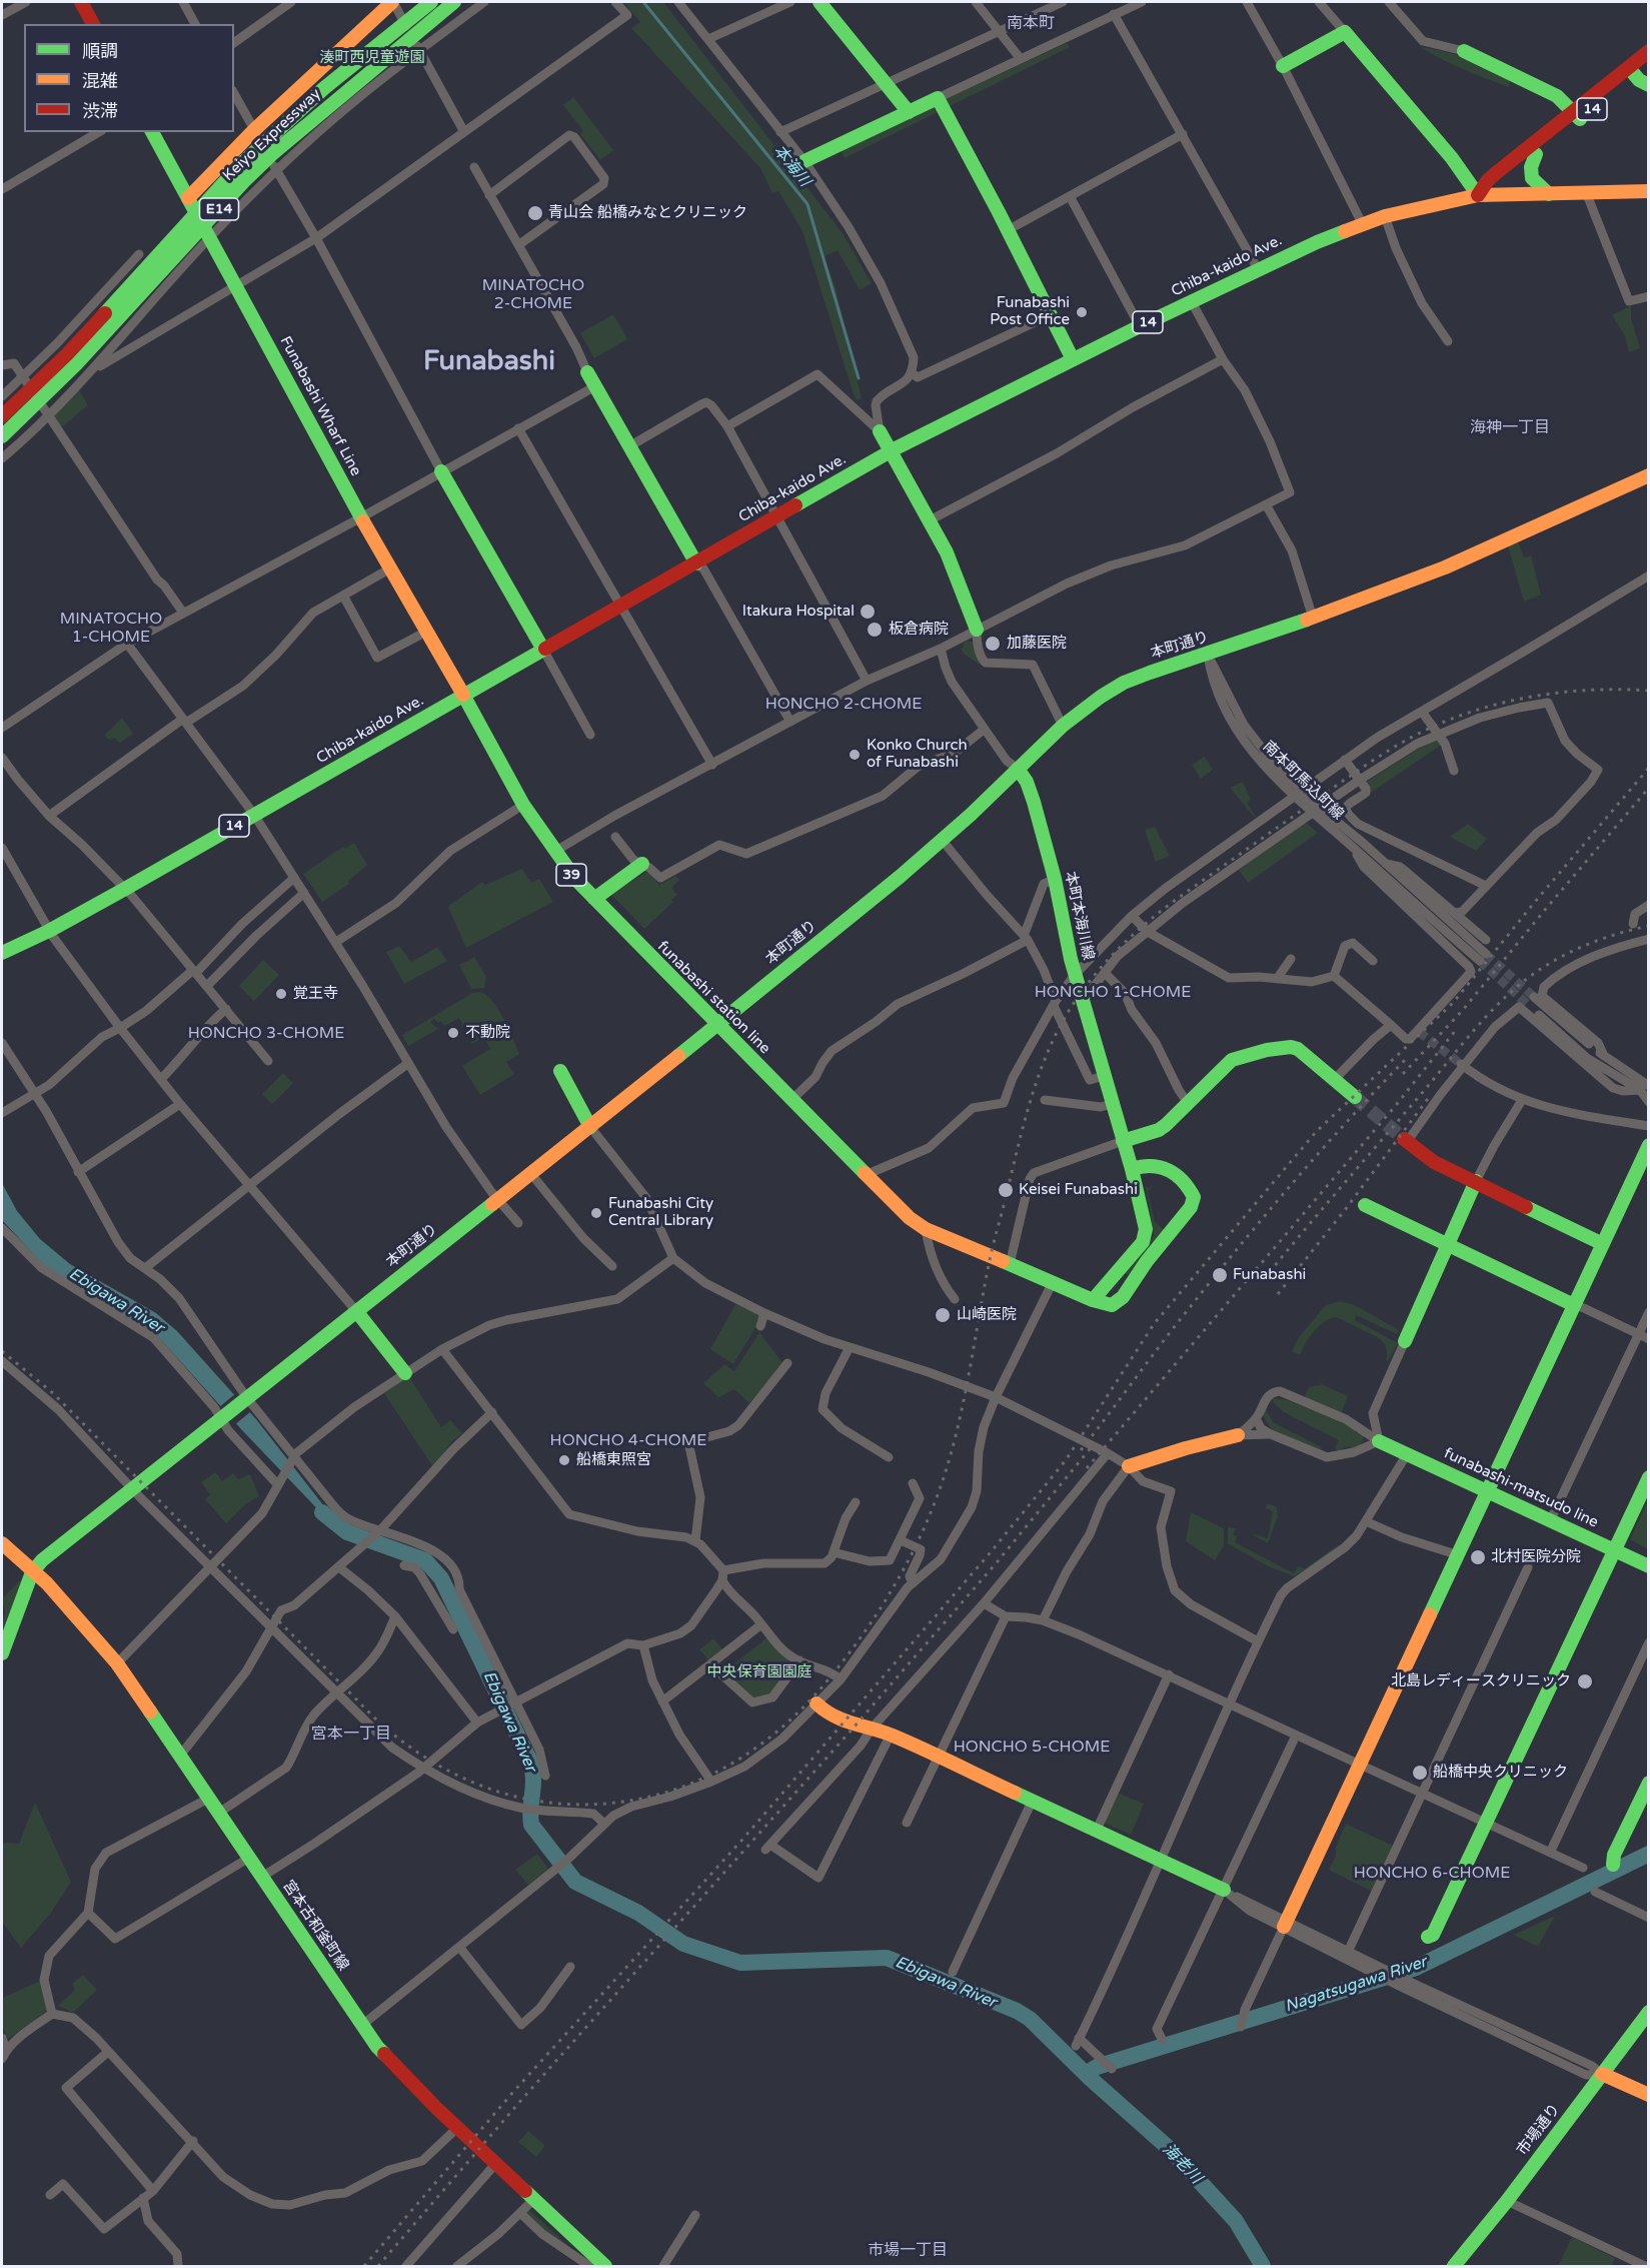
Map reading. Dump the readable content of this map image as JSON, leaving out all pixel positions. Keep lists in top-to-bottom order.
{
  "streets": {
    "main road": [
      "14",
      "Keiyo Expressway",
      "E14",
      "Chiba-kaido Ave.",
      "Funabashi Wharf Line",
      "本町通り",
      "39",
      "本町本海川線",
      "funabashi station line",
      "funabashi-matsudo line",
      "宮本古和釜町線",
      "市場通り"
    ],
    "street": ["南本町馬込町線"]
  },
  "crossings": [
    ["14", "Chiba-kaido Ave."],
    ["Chiba-kaido Ave.", "Funabashi Wharf Line"],
    ["Chiba-kaido Ave.", "funabashi station line"],
    ["Funabashi Wharf Line", "funabashi station line"],
    ["本町通り", "南本町馬込町線"],
    ["本町通り", "本町本海川線"],
    ["本町通り", "funabashi station line"],
    ["本町通り", "宮本古和釜町線"],
    ["本町本海川線", "funabashi station line"]
  ],
  "districts": [
    "南本町",
    "MINATOCHO 2-CHOME",
    "Funabashi",
    "海神一丁目",
    "MINATOCHO 1-CHOME",
    "HONCHO 2-CHOME",
    "HONCHO 1-CHOME",
    "HONCHO 3-CHOME",
    "HONCHO 4-CHOME",
    "宮本一丁目",
    "HONCHO 5-CHOME",
    "HONCHO 6-CHOME",
    "市場一丁目"
  ],
  "water": [
    "本海川",
    "Ebigawa River",
    "Nagatsugawa River",
    "海老川"
  ],
  "parks": ["湊町西児童遊園", "中央保育園園庭"],
  "places": [
    "青山会 船橋みなとクリニック",
    "Funabashi Post Office",
    "Itakura Hospital",
    "板倉病院",
    "加藤医院",
    "Konko Church of Funabashi",
    "覚王寺",
    "不動院",
    "Keisei Funabashi",
    "Funabashi City Central Library",
    "Funabashi",
    "山崎医院",
    "船橋東照宮",
    "北村医院分院",
    "北島レディースクリニック",
    "船橋中央クリニック"
  ],
  "legend": ["順調", "混雑", "渋滞"]
}
